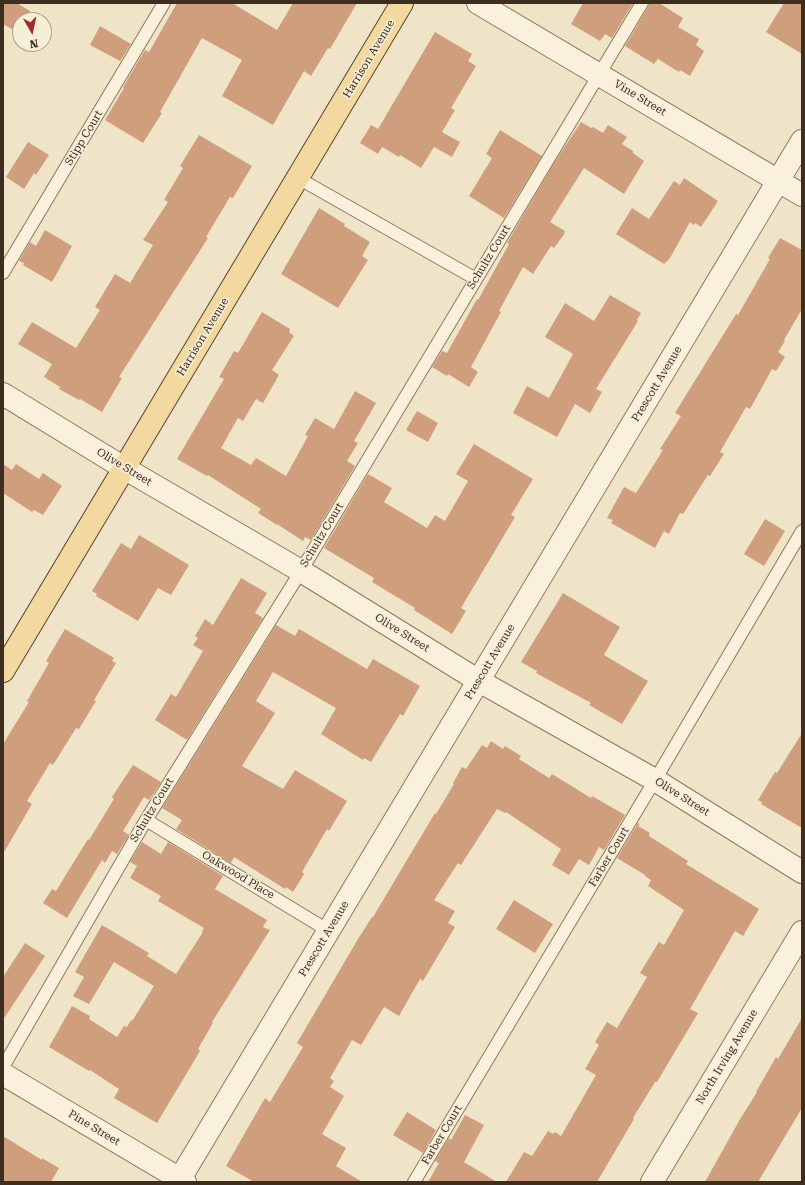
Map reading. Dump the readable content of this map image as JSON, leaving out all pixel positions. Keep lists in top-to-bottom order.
{
  "streets": {
    "main road": ["Harrison Avenue"],
    "street": [
      "Vine Street",
      "Prescott Avenue",
      "Olive Street",
      "North Irving Avenue",
      "Pine Street"
    ],
    "lane": [
      "Stipp Court",
      "Schultz Court",
      "Farber Court",
      "Oakwood Place"
    ]
  },
  "crossings": [
    ["Harrison Avenue", "Olive Street"],
    ["Vine Street", "Schultz Court"],
    ["Vine Street", "Prescott Avenue"],
    ["Schultz Court", "Olive Street"],
    ["Schultz Court", "Oakwood Place"],
    ["Prescott Avenue", "Olive Street"],
    ["Prescott Avenue", "Oakwood Place"],
    ["Prescott Avenue", "Pine Street"],
    ["Olive Street", "Farber Court"]
  ],
  "north": "bottom"
}
